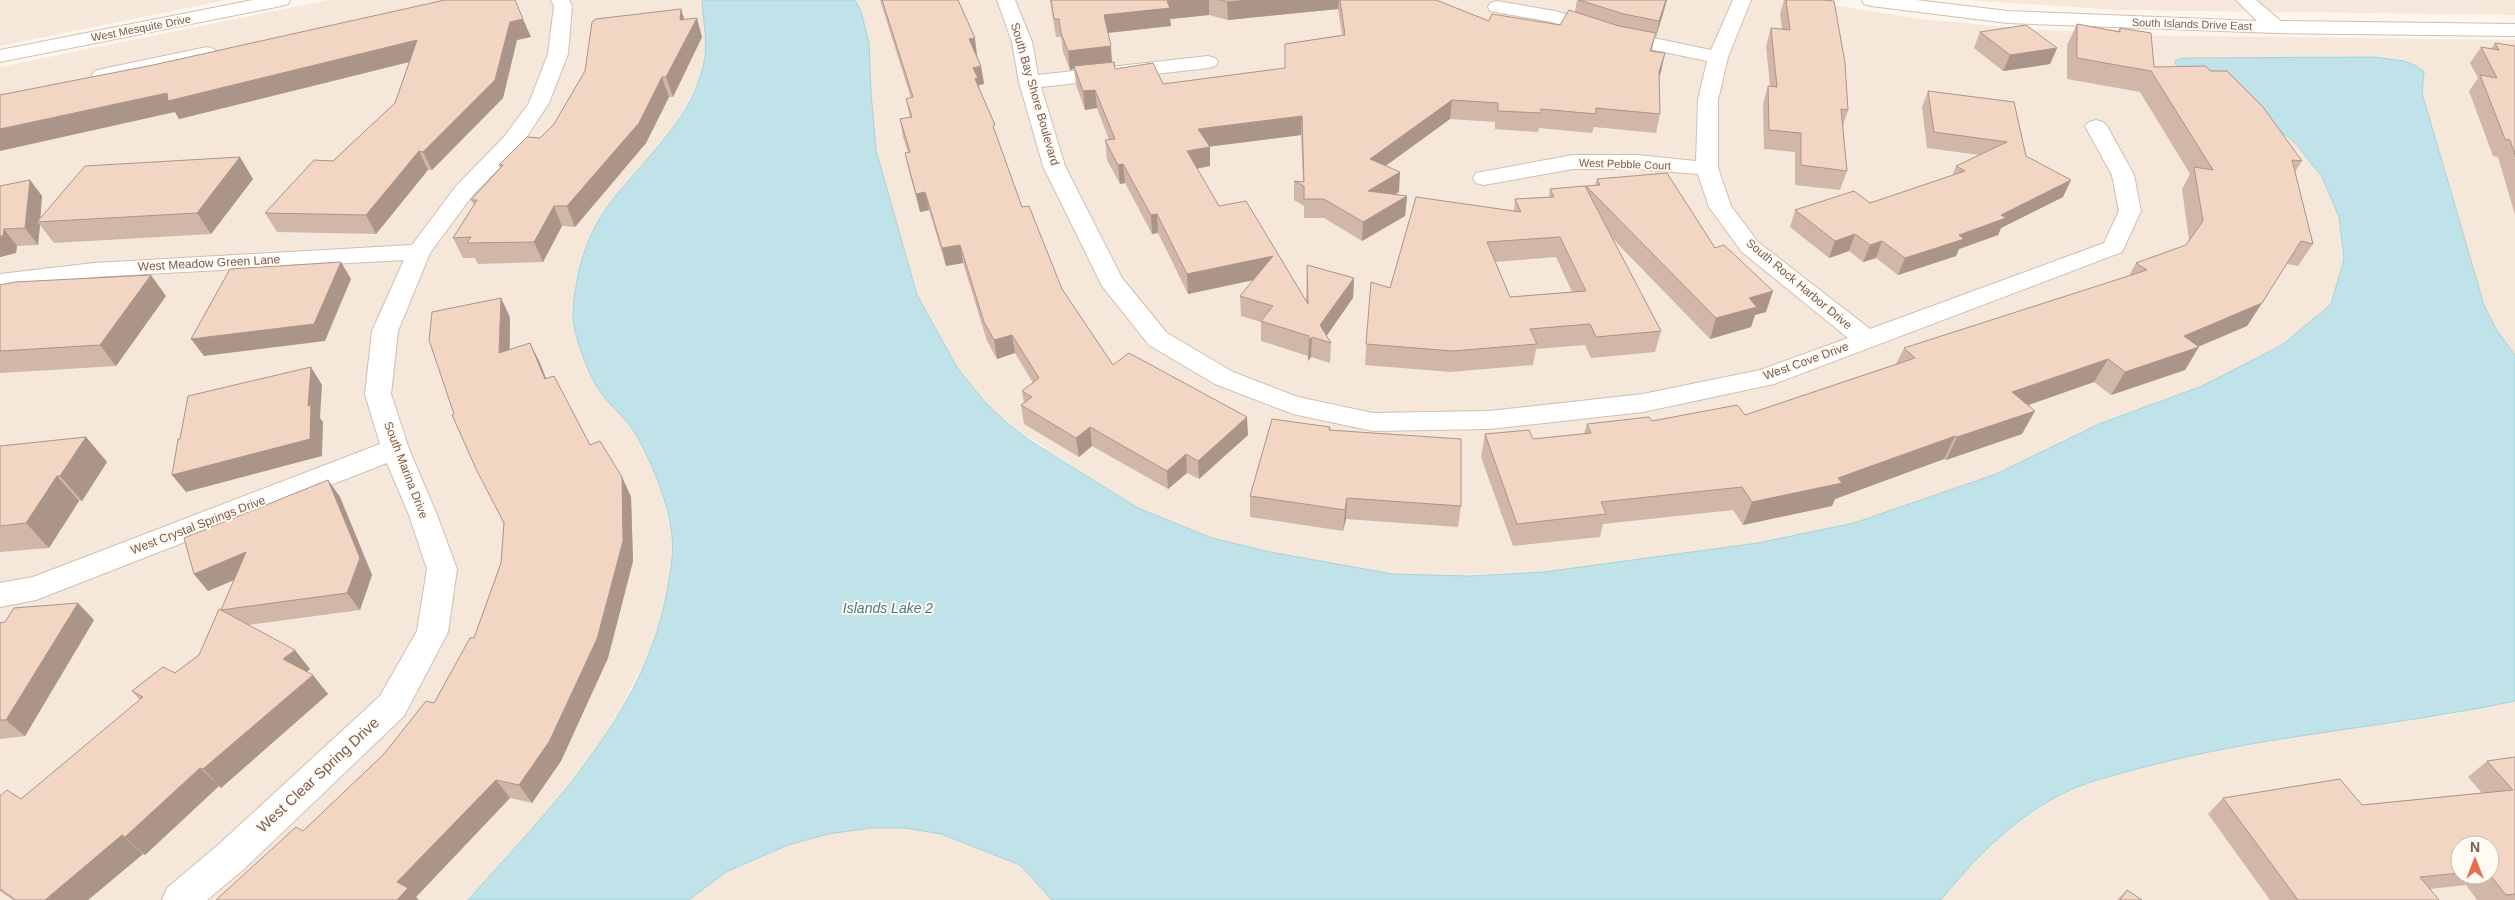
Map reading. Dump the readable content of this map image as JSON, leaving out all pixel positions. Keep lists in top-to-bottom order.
{
  "streets": {
    "street": [
      "South Islands Drive East",
      "West Mesquite Drive",
      "South Bay Shore Boulevard",
      "West Pebble Court",
      "West Meadow Green Lane",
      "South Rock Harbor Drive",
      "West Cove Drive",
      "South Marina Drive",
      "West Crystal Springs Drive",
      "West Clear Spring Drive"
    ]
  },
  "crossings": [
    ["South Bay Shore Boulevard", "West Cove Drive"],
    ["West Pebble Court", "South Rock Harbor Drive"],
    ["West Meadow Green Lane", "South Marina Drive"],
    ["South Rock Harbor Drive", "West Cove Drive"],
    ["South Marina Drive", "West Crystal Springs Drive"],
    ["South Marina Drive", "West Clear Spring Drive"]
  ],
  "water": ["Islands Lake 2"],
  "north": "top"
}
